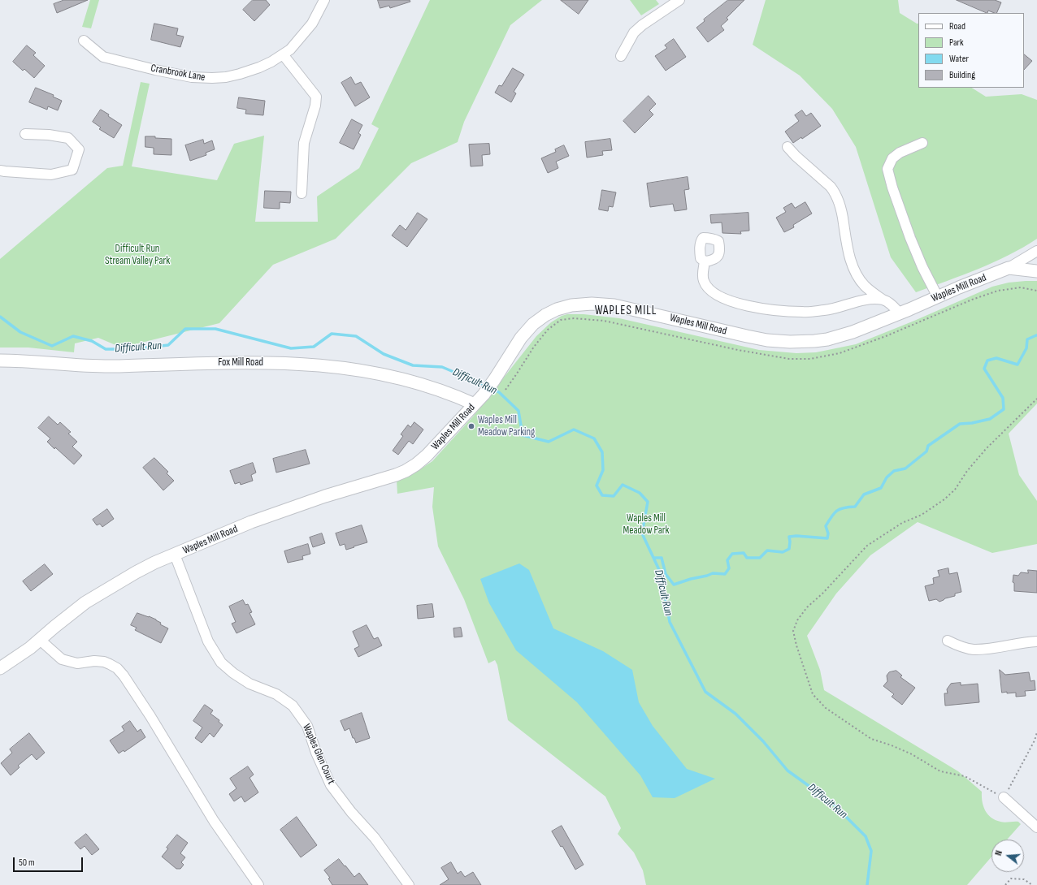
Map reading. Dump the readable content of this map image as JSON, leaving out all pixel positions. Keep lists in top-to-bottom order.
{
  "streets": {
    "main road": ["Waples Mill Road", "Fox Mill Road"],
    "street": ["Cranbrook Lane", "Waples Glen Court"]
  },
  "crossings": [
    ["Waples Mill Road", "Fox Mill Road"],
    ["Waples Mill Road", "Waples Glen Court"]
  ],
  "districts": ["WAPLES MILL"],
  "water": ["Difficult Run"],
  "parks": ["Difficult Run Stream Valley Park", "Waples Mill Meadow Park"],
  "places": ["Waples Mill Meadow Parking"],
  "legend": [
    "Road",
    "Park",
    "Water",
    "Building"
  ],
  "scale_bar": "50 m",
  "north": "left"
}
